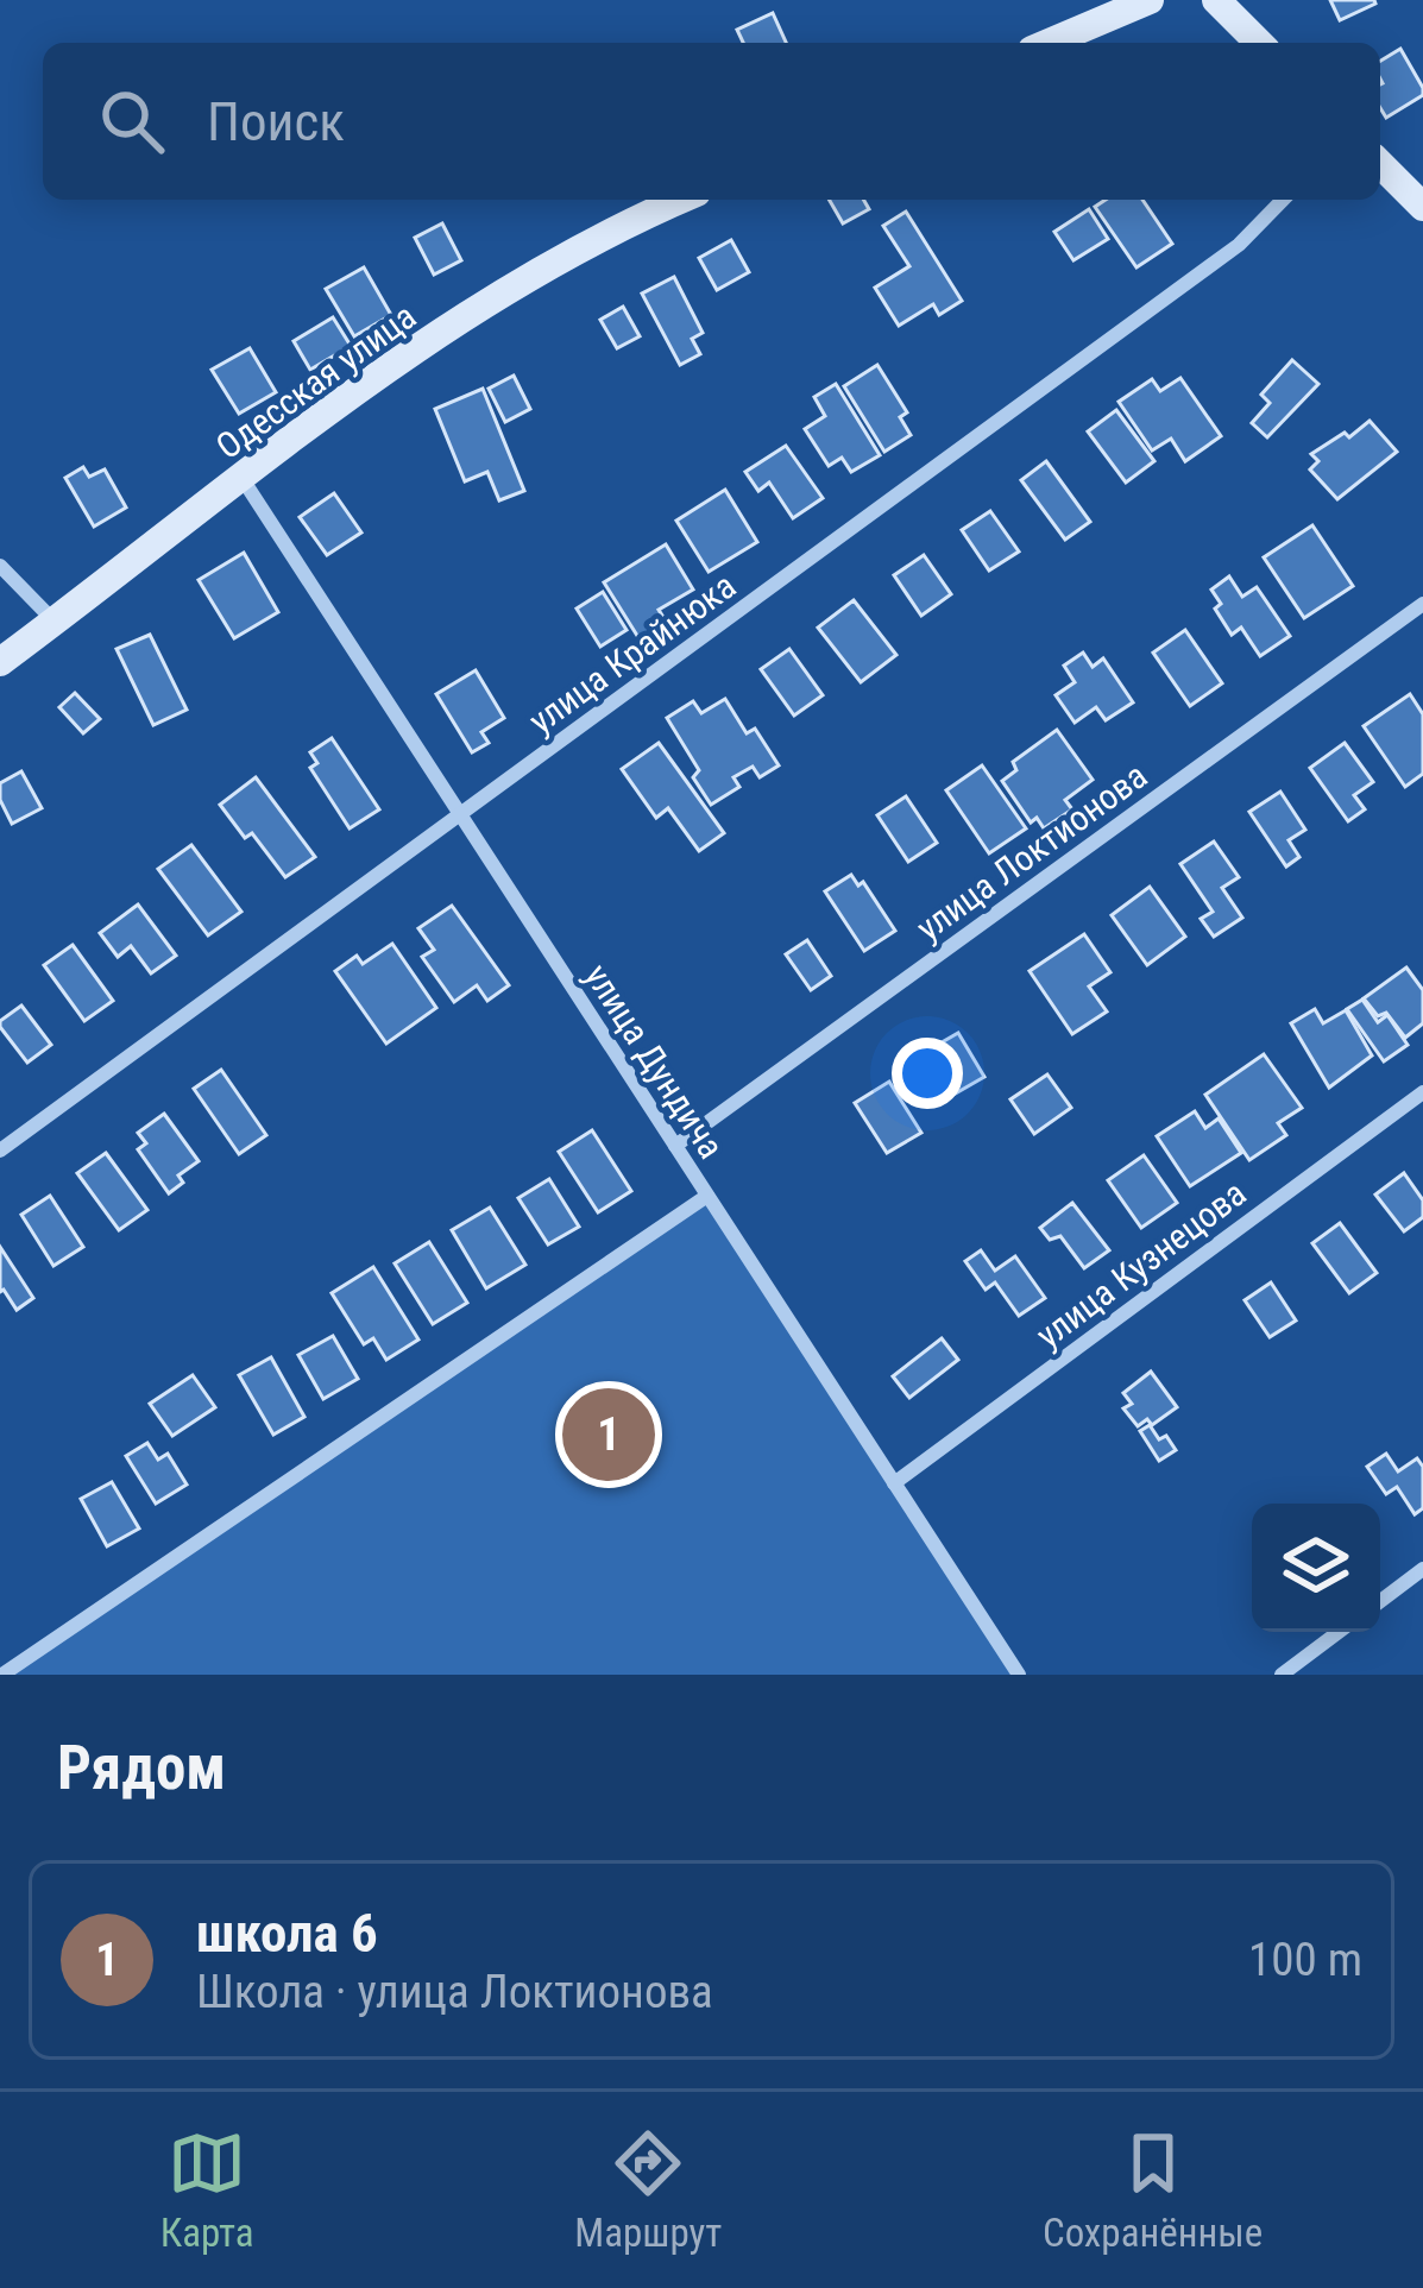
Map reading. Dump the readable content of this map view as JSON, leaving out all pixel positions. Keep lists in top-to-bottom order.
{
  "streets": {
    "main road": ["Одесская улица"],
    "street": [
      "улица Крайнюка",
      "улица Локтионова",
      "улица Дундича",
      "улица Кузнецова"
    ]
  },
  "crossings": [
    ["Одесская улица", "улица Дундича"],
    ["улица Крайнюка", "улица Дундича"],
    ["улица Локтионова", "улица Дундича"],
    ["улица Дундича", "улица Кузнецова"]
  ],
  "page": {
    "search": "Поиск",
    "pins": "1",
    "heading": "Рядом",
    "list": [
      {
        "mark": "1",
        "name": "школа 6",
        "note": "Школа · улица Локтионова",
        "value": "100 m"
      }
    ],
    "nav": ["Карта", "Маршрут", "Сохранённые"]
  }
}
